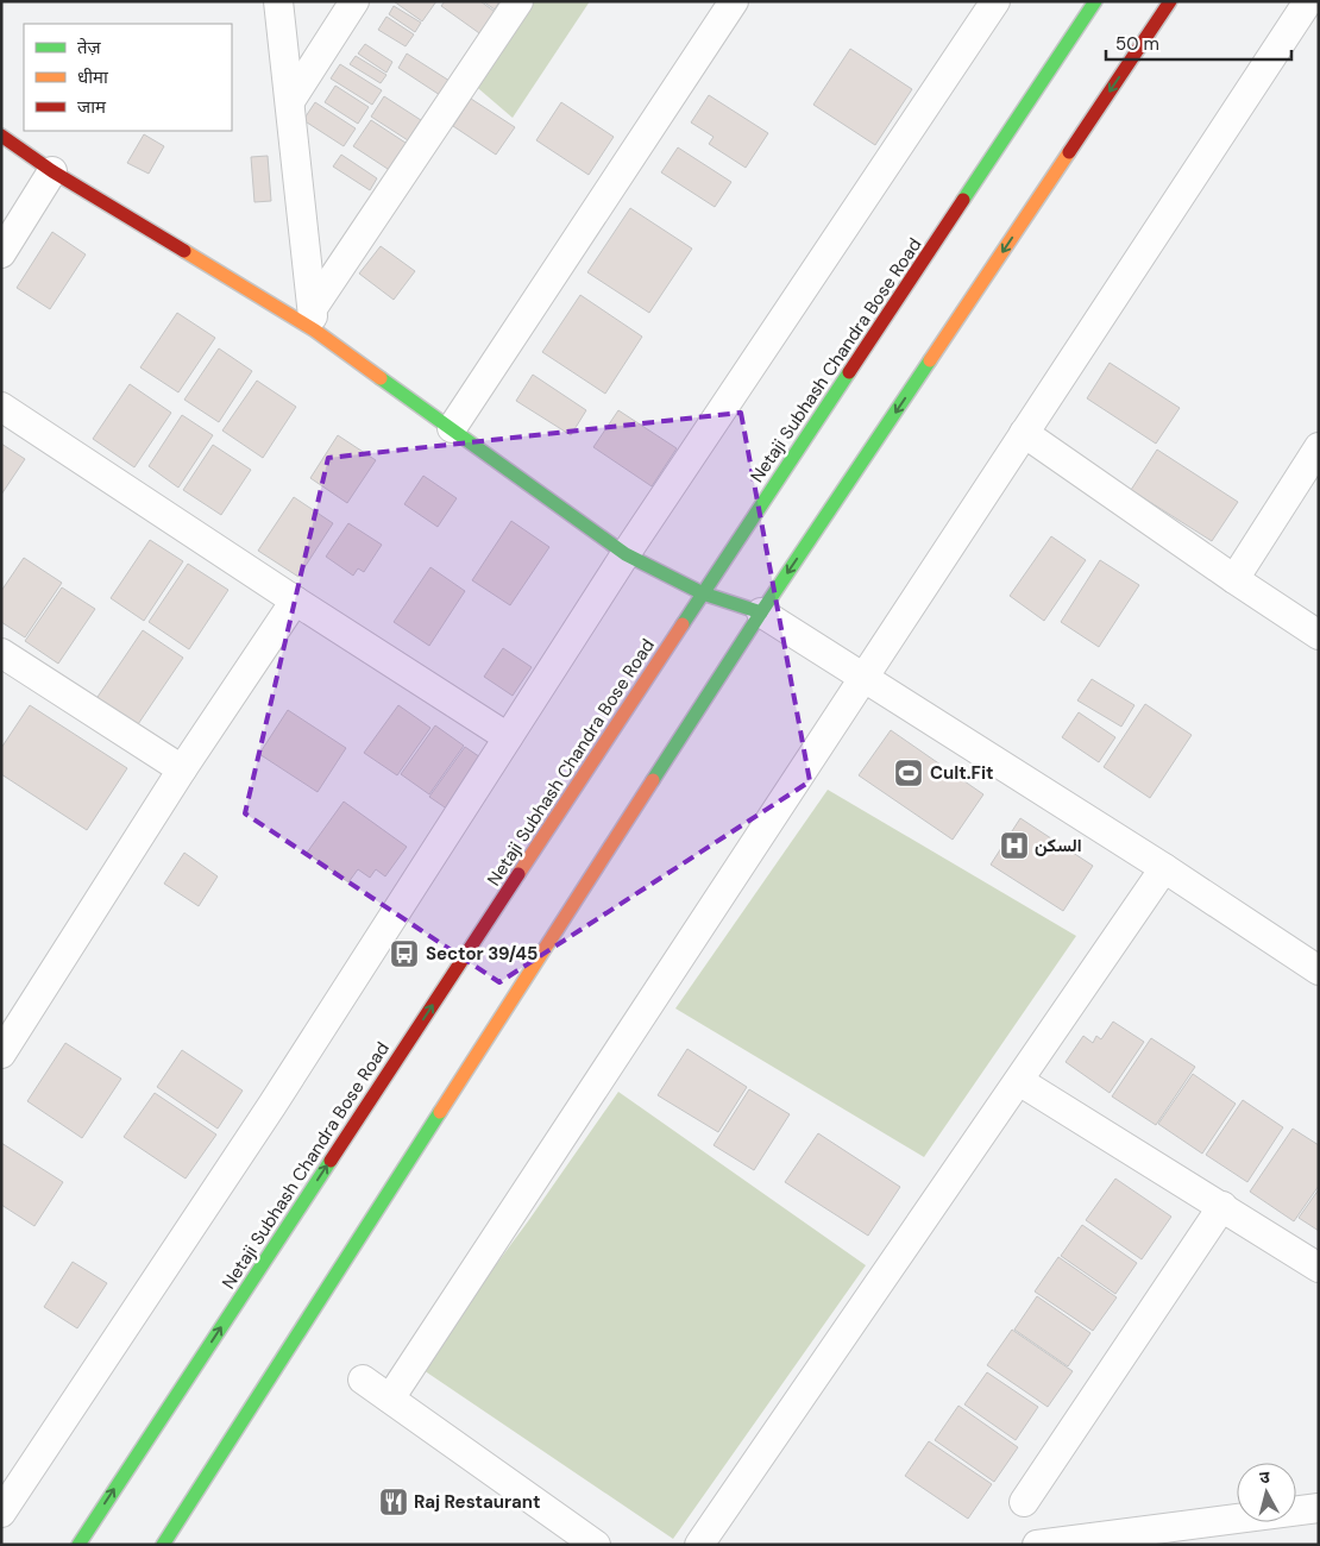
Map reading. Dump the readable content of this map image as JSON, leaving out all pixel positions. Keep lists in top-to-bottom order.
{
  "streets": {
    "main road": ["Netaji Subhash Chandra Bose Road"]
  },
  "places": {
    "sports": ["Cult.Fit"],
    "hospital": ["السكن"],
    "bus stop": ["Sector 39/45"],
    "restaurant": ["Raj Restaurant"]
  },
  "legend": ["तेज़", "धीमा", "जाम"],
  "scale_bar": "50 m",
  "north": "top"
}
